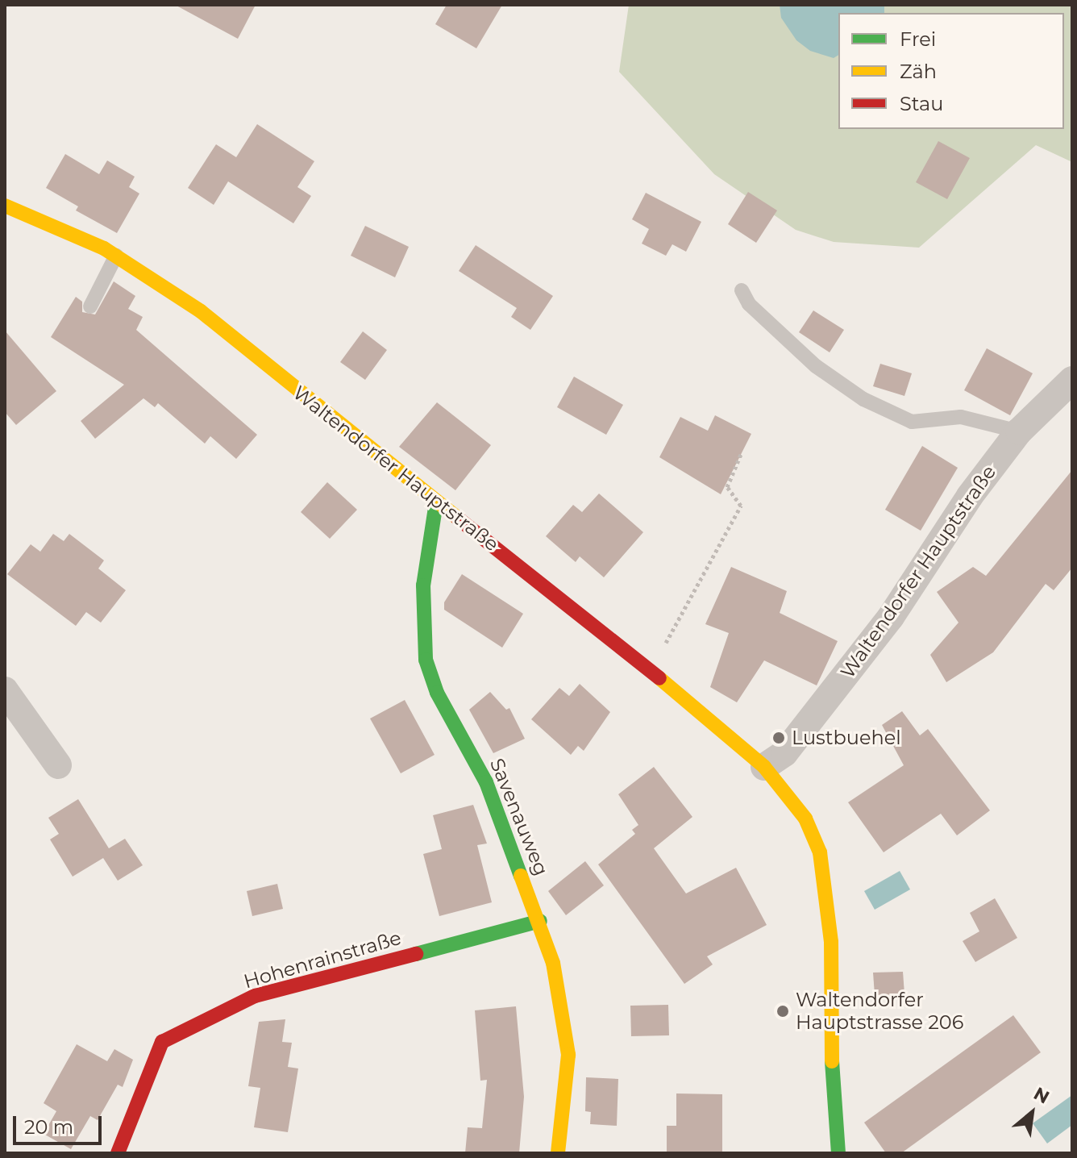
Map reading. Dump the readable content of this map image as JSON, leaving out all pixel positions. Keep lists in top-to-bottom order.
{
  "streets": {
    "main road": ["Waltendorfer Hauptstraße", "Savenauweg", "Hohenrainstraße"]
  },
  "crossings": [
    ["Waltendorfer Hauptstraße", "Savenauweg"],
    ["Savenauweg", "Hohenrainstraße"]
  ],
  "places": ["Lustbuehel", "Waltendorfer Hauptstrasse 206"],
  "legend": ["Frei", "Zäh", "Stau"],
  "scale_bar": "20 m",
  "north": "top right"
}
